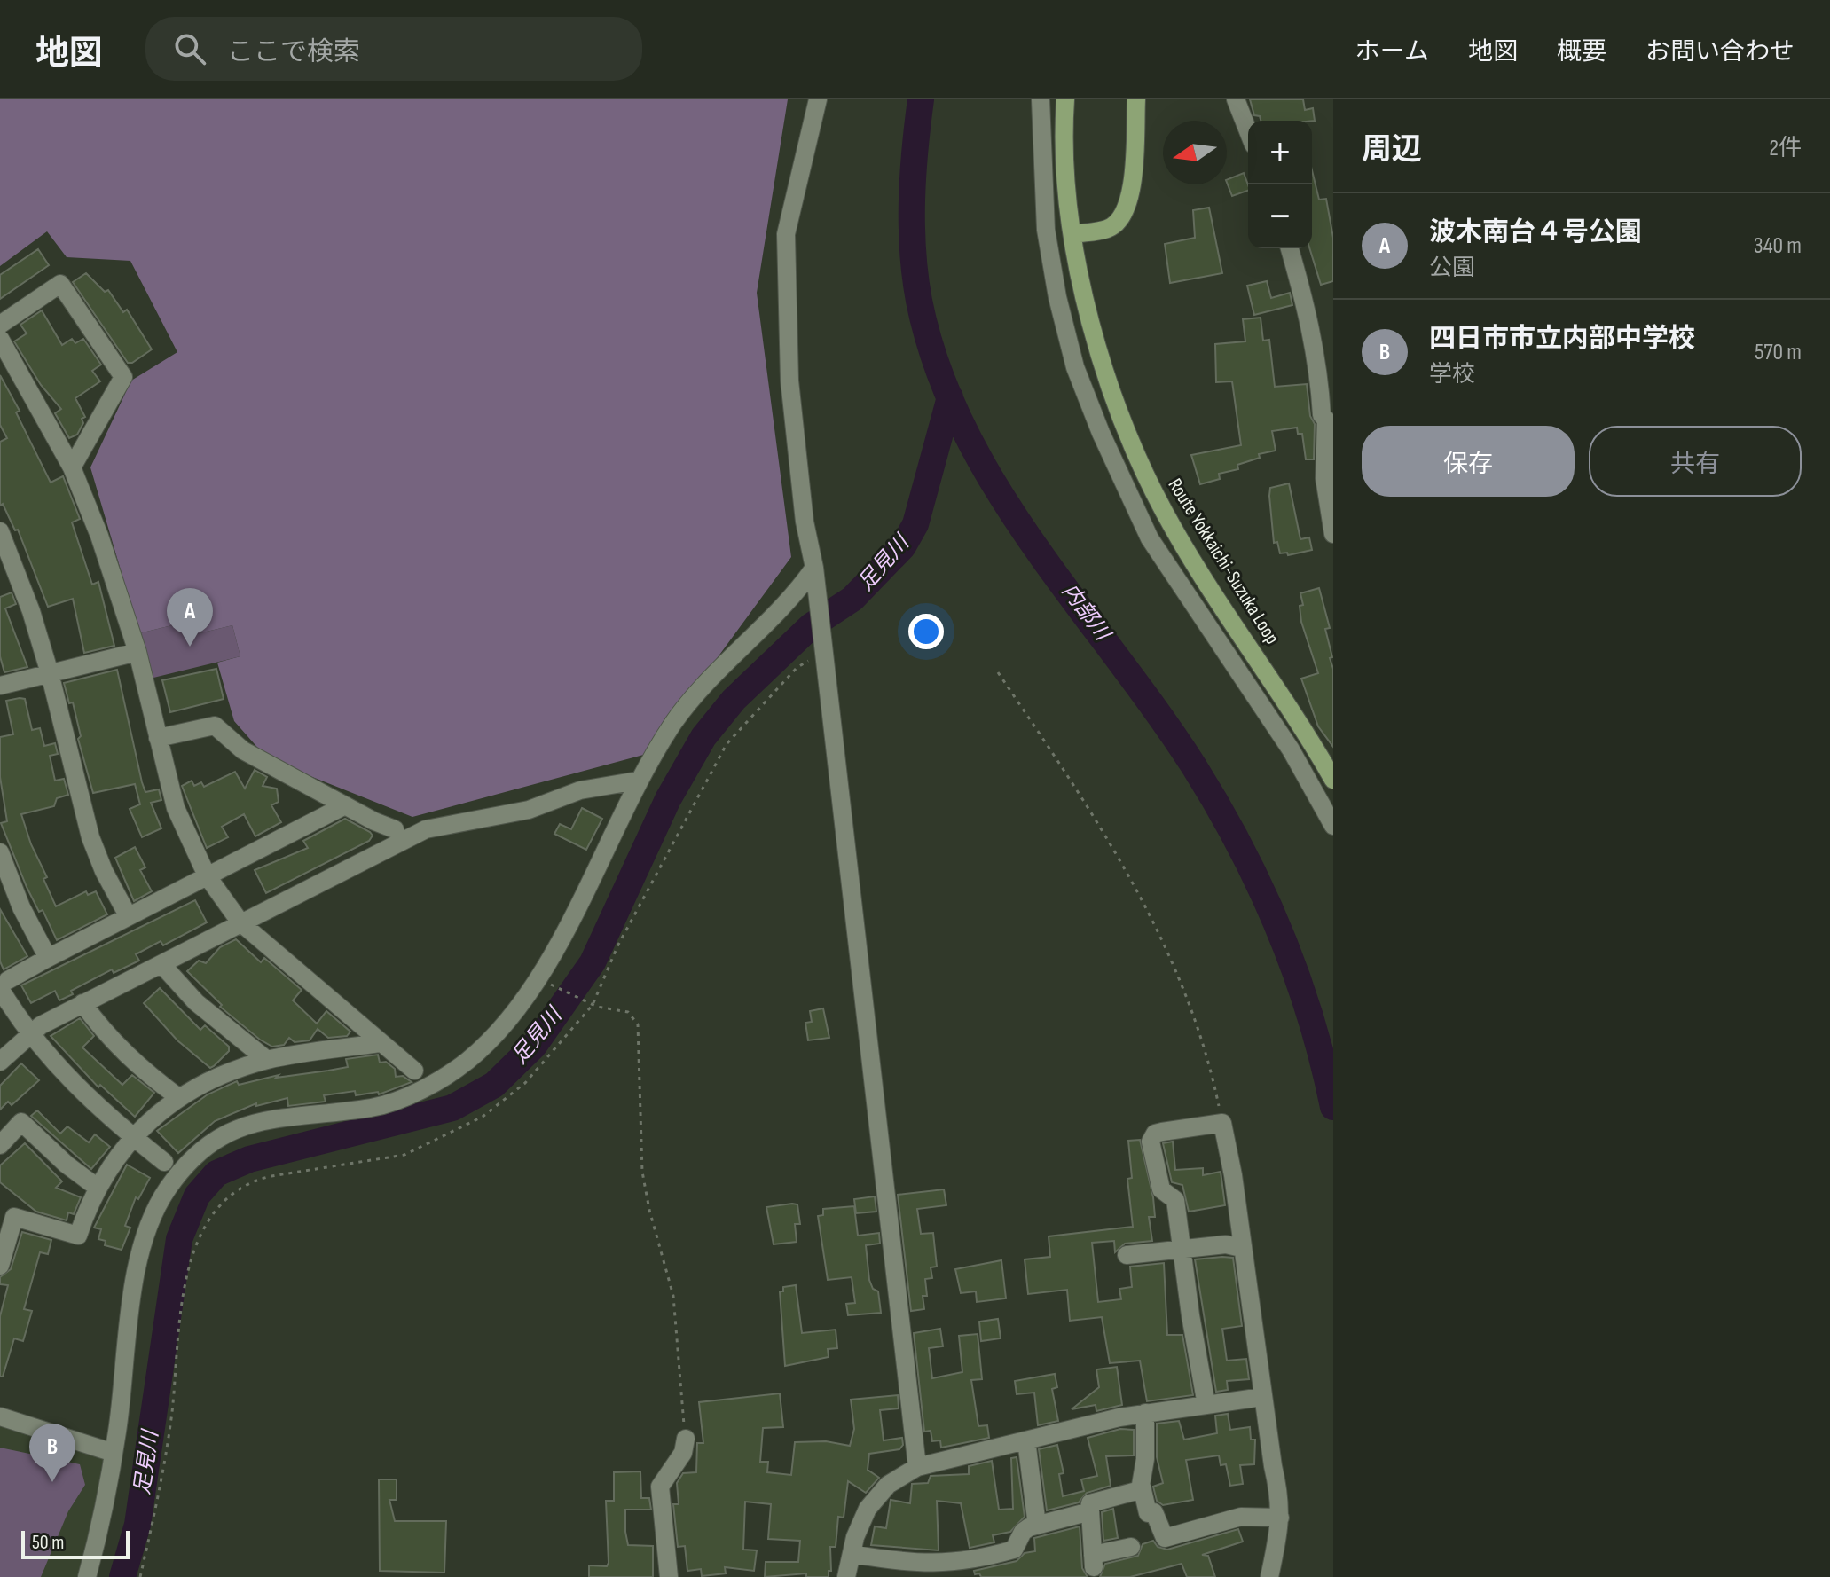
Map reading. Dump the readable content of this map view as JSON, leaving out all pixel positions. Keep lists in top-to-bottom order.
{
  "streets": {
    "main road": ["Route Yokkaichi-Suzuka Loop"]
  },
  "water": ["足見川", "内部川"],
  "scale_bar": "50 m",
  "north": "left",
  "page": {
    "header": "地図",
    "search": "ここで検索",
    "nav": [
      "ホーム",
      "地図",
      "概要",
      "お問い合わせ"
    ],
    "heading": ["周辺", "2件"],
    "map_buttons": ["+", "−"],
    "list": [
      {
        "mark": "A",
        "name": "波木南台４号公園",
        "note": "公園",
        "value": "340 m"
      },
      {
        "mark": "B",
        "name": "四日市市立内部中学校",
        "note": "学校",
        "value": "570 m"
      }
    ],
    "buttons": ["保存", "共有"],
    "pins": ["A", "B"],
    "scale": "50 m"
  }
}
